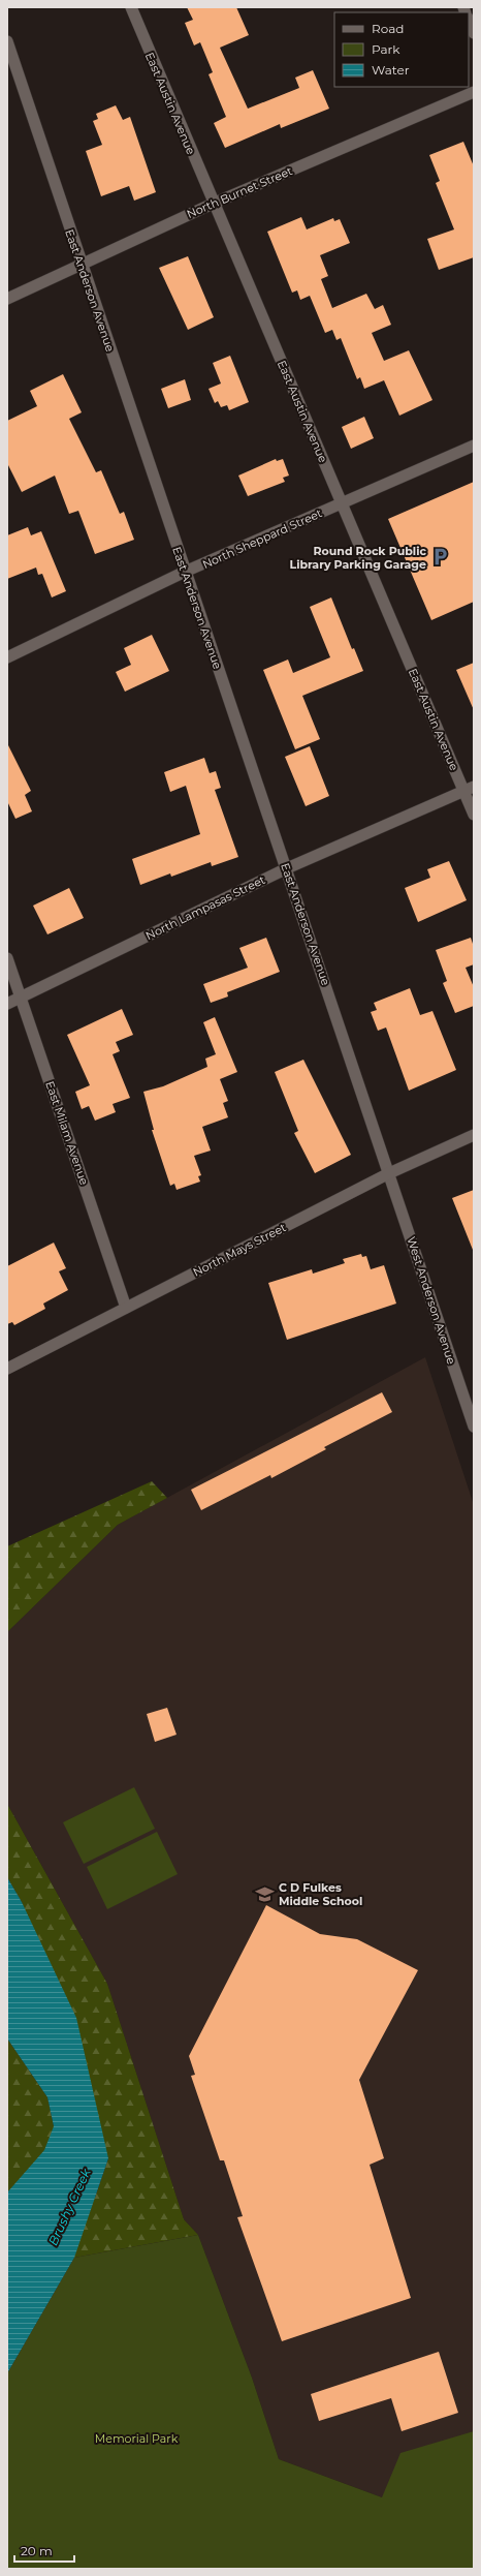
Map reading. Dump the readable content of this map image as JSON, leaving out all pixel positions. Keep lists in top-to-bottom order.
{
  "streets": {
    "street": [
      "East Austin Avenue",
      "North Burnet Street",
      "East Anderson Avenue",
      "North Sheppard Street",
      "North Lampasas Street",
      "East Milam Avenue",
      "North Mays Street",
      "West Anderson Avenue"
    ]
  },
  "crossings": [
    ["East Austin Avenue", "North Burnet Street"],
    ["East Austin Avenue", "North Sheppard Street"],
    ["East Austin Avenue", "North Lampasas Street"],
    ["North Burnet Street", "East Anderson Avenue"],
    ["East Anderson Avenue", "North Sheppard Street"],
    ["East Anderson Avenue", "North Lampasas Street"],
    ["East Anderson Avenue", "North Mays Street"],
    ["East Anderson Avenue", "West Anderson Avenue"],
    ["North Lampasas Street", "East Milam Avenue"],
    ["East Milam Avenue", "North Mays Street"],
    ["North Mays Street", "West Anderson Avenue"]
  ],
  "water": ["Brushy Creek"],
  "parks": ["Memorial Park"],
  "places": {
    "parking": ["Round Rock Public Library Parking Garage"],
    "school or university": ["C D Fulkes Middle School"]
  },
  "legend": ["Road", "Park", "Water"],
  "scale_bar": "20 m"
}
